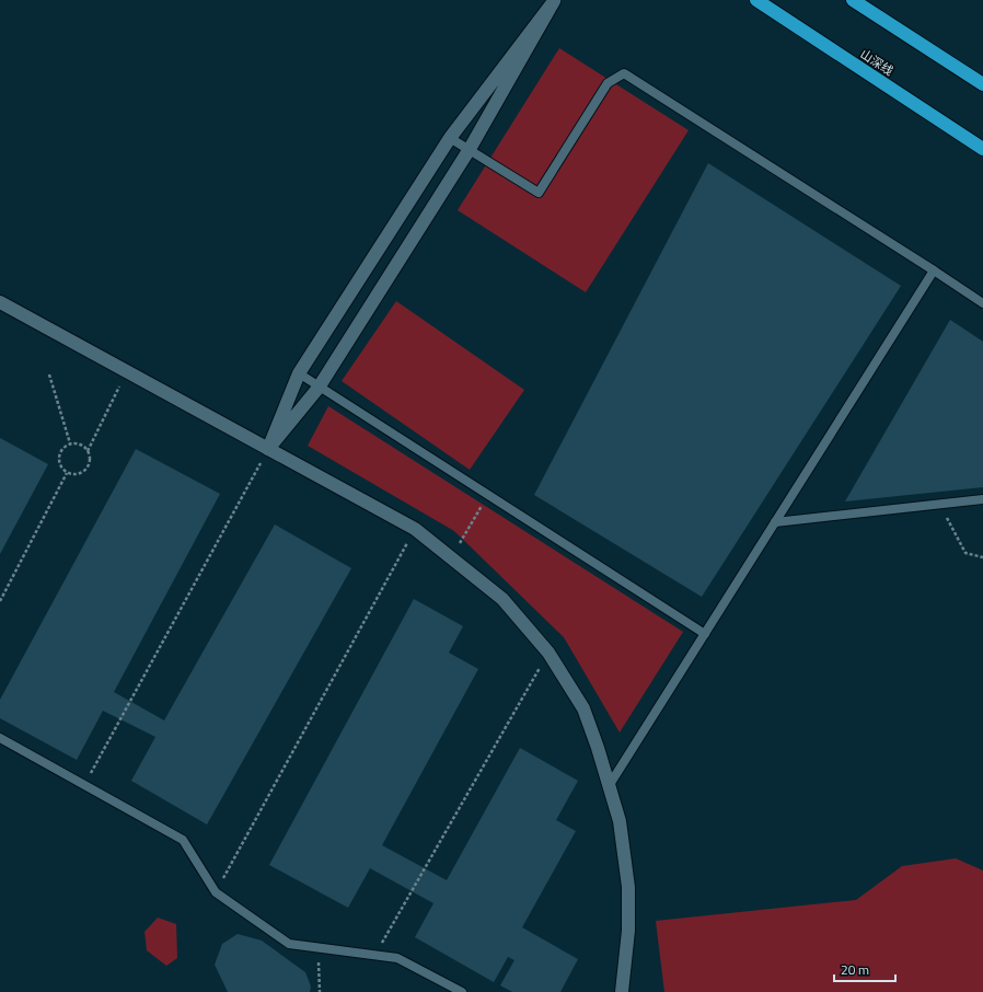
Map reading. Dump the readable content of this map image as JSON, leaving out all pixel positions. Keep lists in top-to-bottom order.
{
  "streets": {
    "highway": ["山深线"]
  },
  "scale_bar": "20 m"
}
